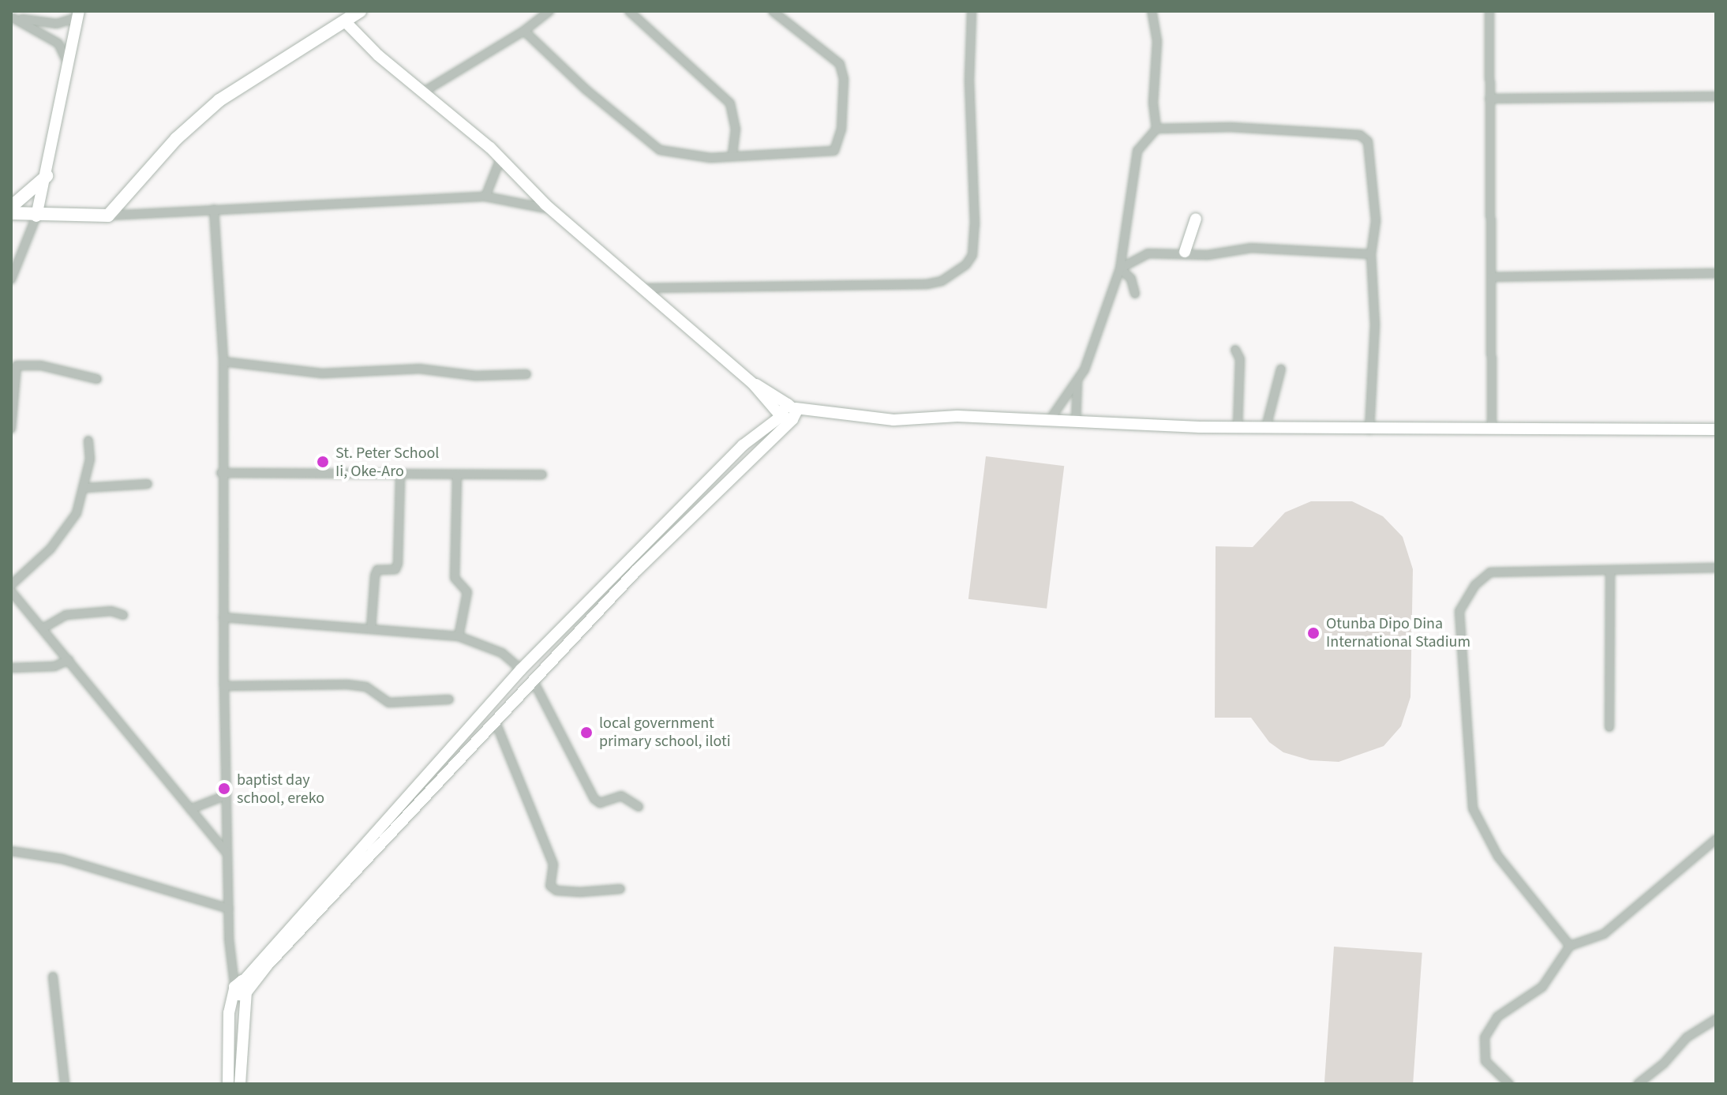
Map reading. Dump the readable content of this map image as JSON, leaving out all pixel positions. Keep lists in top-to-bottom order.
{
  "places": [
    "St. Peter School Ii, Oke-Aro",
    "Otunba Dipo Dina International Stadium",
    "local government primary school, iloti",
    "baptist day school, ereko"
  ]
}
